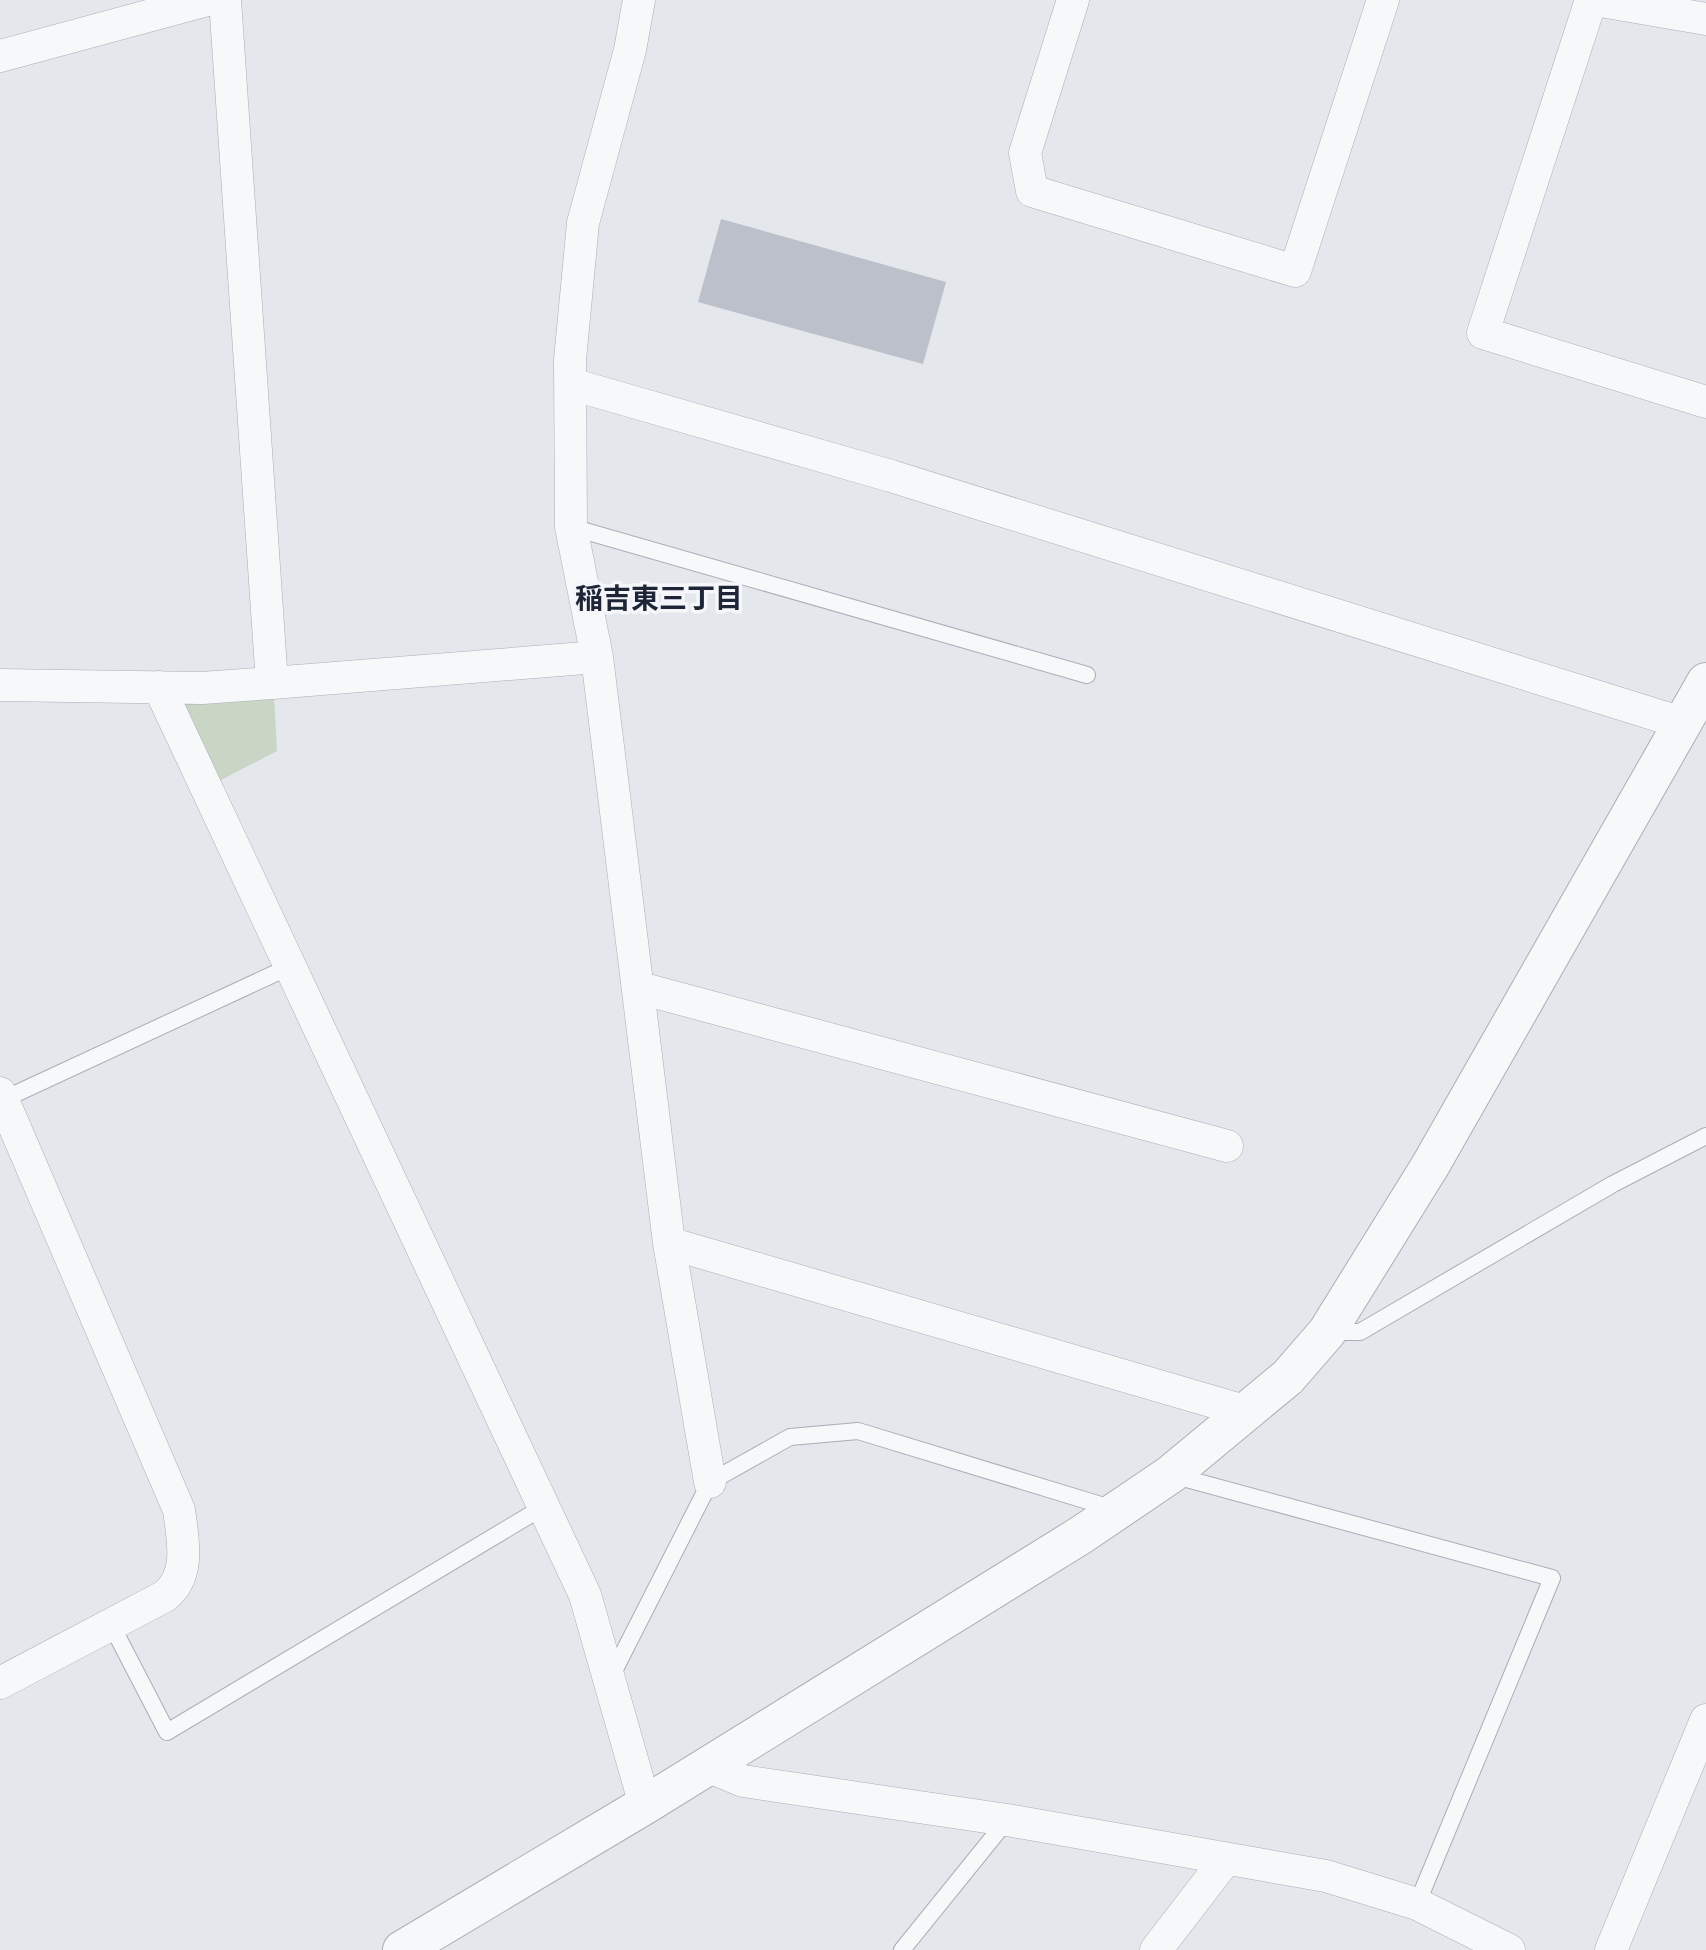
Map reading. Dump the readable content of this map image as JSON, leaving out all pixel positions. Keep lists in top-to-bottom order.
{
  "districts": ["稲吉東三丁目"]
}
